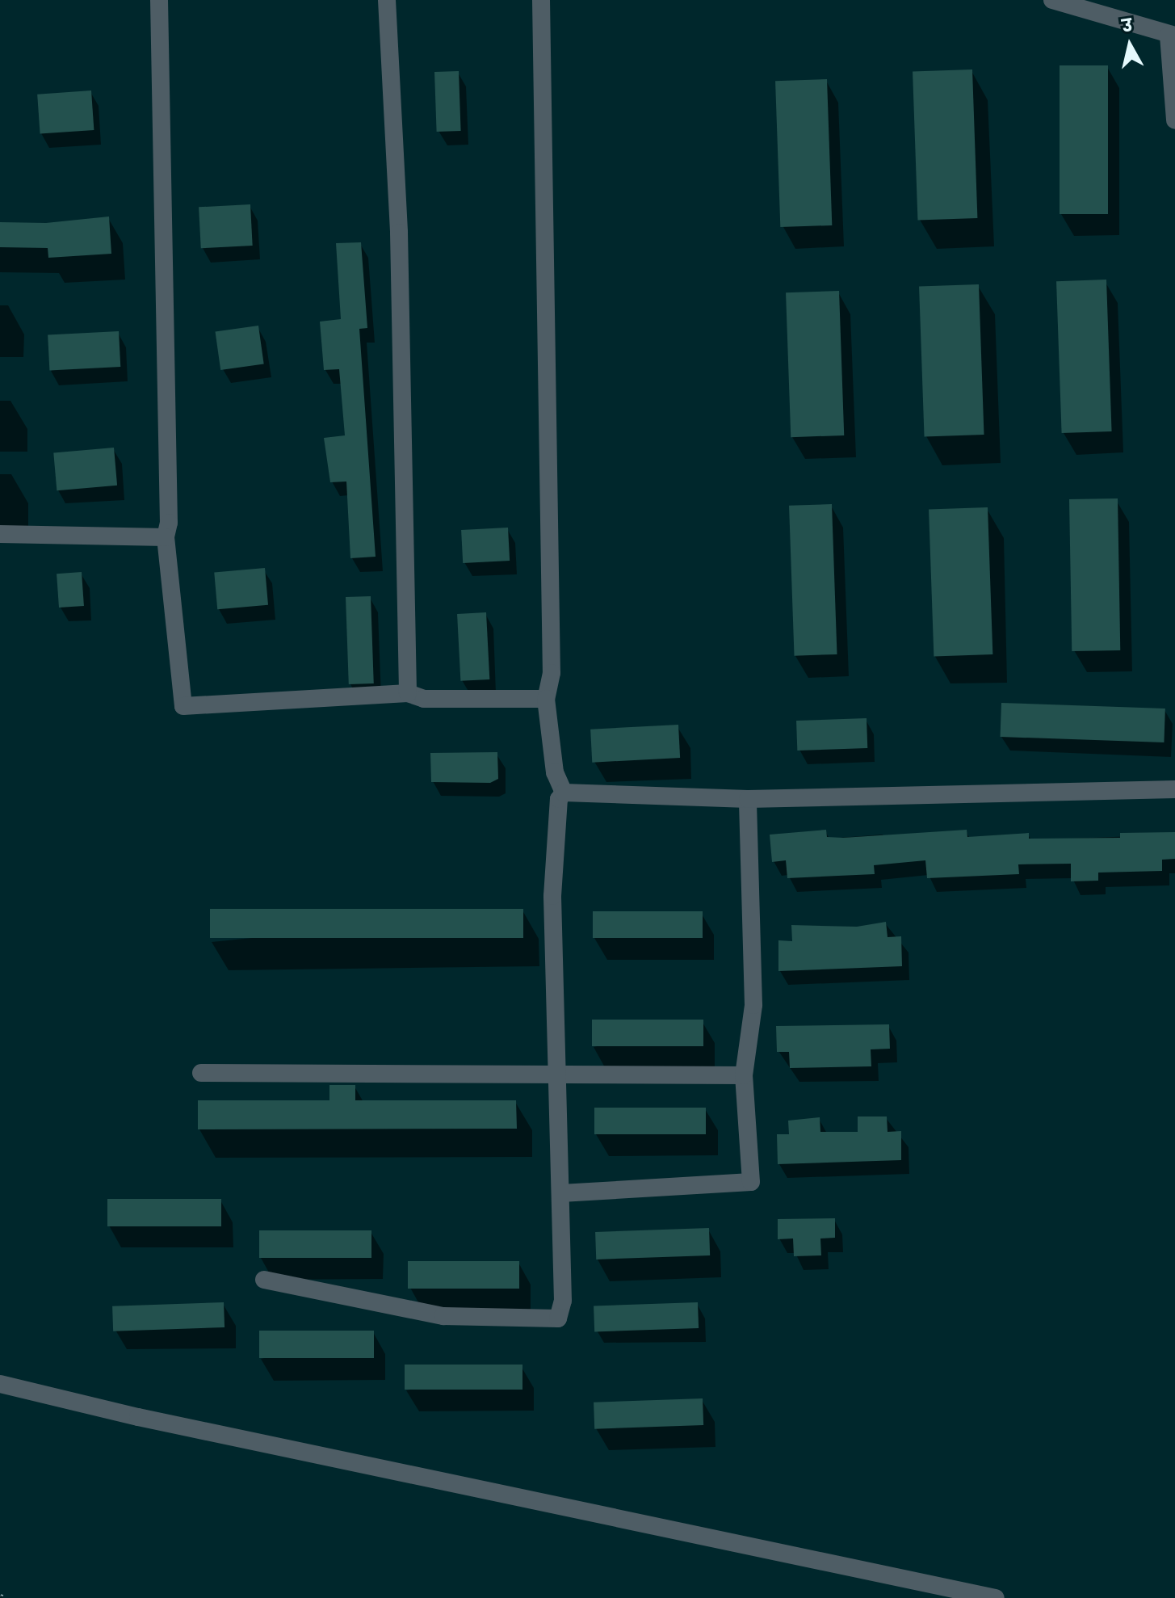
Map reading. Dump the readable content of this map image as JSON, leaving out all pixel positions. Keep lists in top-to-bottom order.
{
  "north": "top"
}
